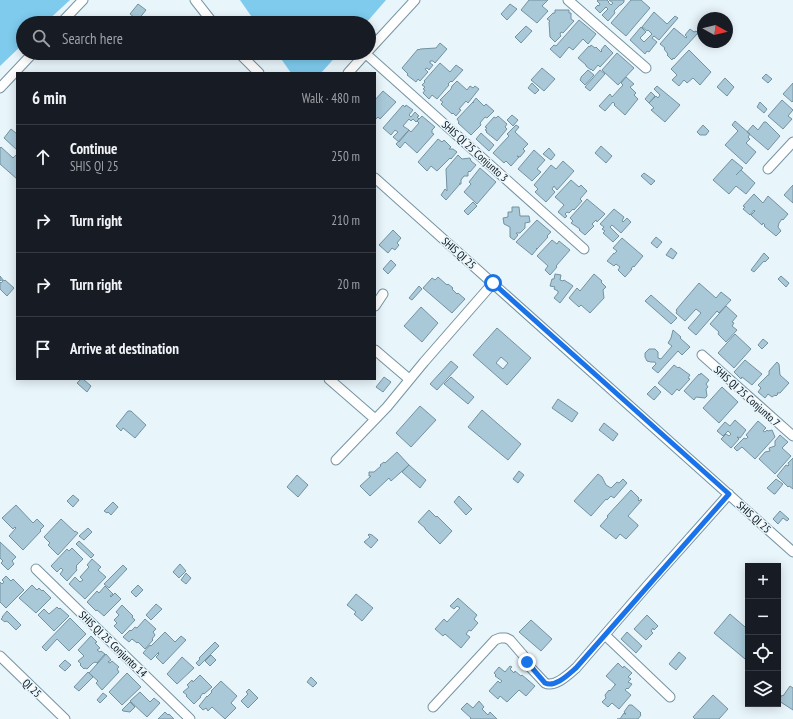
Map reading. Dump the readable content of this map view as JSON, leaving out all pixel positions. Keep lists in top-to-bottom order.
{
  "streets": {
    "street": [
      "SHIS QI 25 Conjunto 3",
      "SHIS QI 25",
      "SHIS QI 25 Conjunto 7",
      "SHIS QI 25 Conjunto 14",
      "QI 25"
    ]
  },
  "north": "right",
  "page": {
    "search": "Search here",
    "heading": ["6 min", "Walk · 480 m"],
    "list": [
      ["Continue", "SHIS QI 25", "250 m"],
      ["Turn right", "210 m"],
      ["Turn right", "20 m"],
      "Arrive at destination"
    ],
    "map_buttons": ["+", "−"]
  }
}
